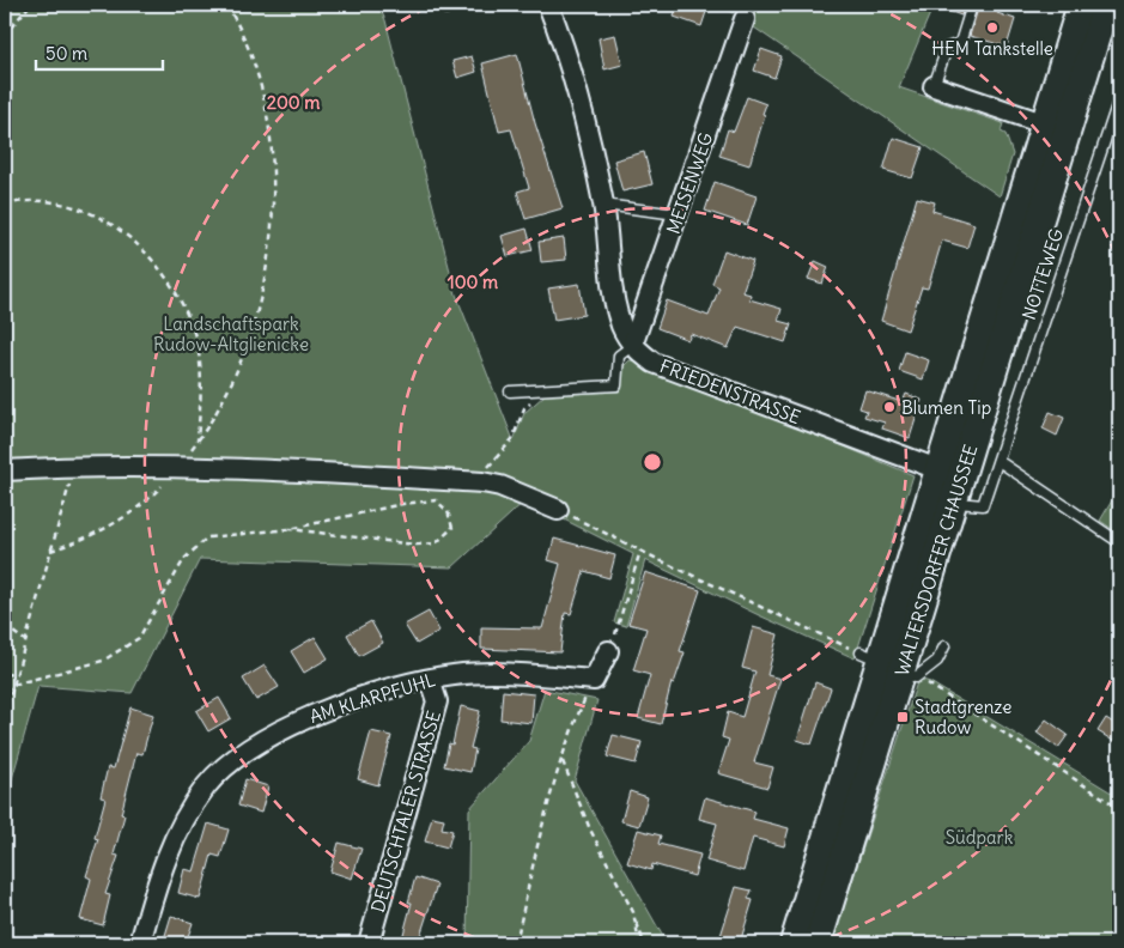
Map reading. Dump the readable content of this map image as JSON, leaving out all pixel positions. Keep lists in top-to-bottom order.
{
  "streets": {
    "main road": ["WALTERSDORFER CHAUSSEE"],
    "street": [
      "MEISENWEG",
      "FRIEDENSTRASSE",
      "AM KLARPFUHL",
      "DEUTSCHTALER STRASSE"
    ],
    "lane": ["NOTTEWEG"]
  },
  "crossings": [
    ["MEISENWEG", "FRIEDENSTRASSE"],
    ["NOTTEWEG", "FRIEDENSTRASSE"],
    ["NOTTEWEG", "WALTERSDORFER CHAUSSEE"],
    ["FRIEDENSTRASSE", "WALTERSDORFER CHAUSSEE"],
    ["AM KLARPFUHL", "DEUTSCHTALER STRASSE"]
  ],
  "parks": ["Landschaftspark Rudow-Altglienicke", "Südpark"],
  "places": {
    "other": ["HEM Tankstelle", "Blumen Tip"],
    "transit": ["Stadtgrenze Rudow"]
  },
  "scale_bar": "50 m",
  "rings": ["200 m", "100 m"]
}
